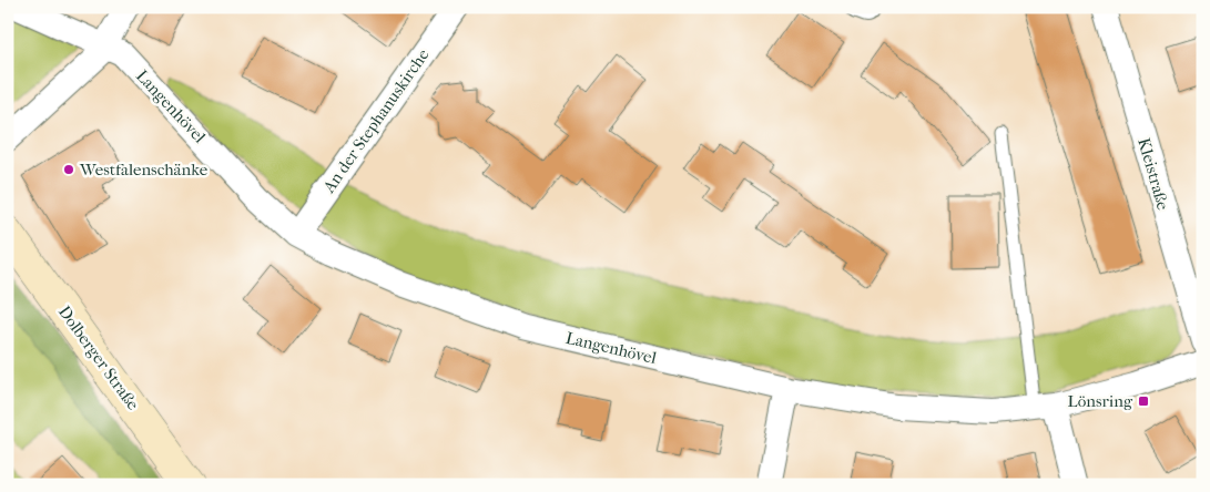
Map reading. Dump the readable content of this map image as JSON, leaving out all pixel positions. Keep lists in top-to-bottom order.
{
  "streets": {
    "main road": ["Dolberger Straße"],
    "street": ["Langenhövel", "An der Stephanuskirche", "Kleistraße"]
  },
  "crossings": [
    ["Langenhövel", "An der Stephanuskirche"]
  ],
  "places": {
    "other": ["Westfalenschänke"],
    "transit": ["Lönsring"]
  }
}
